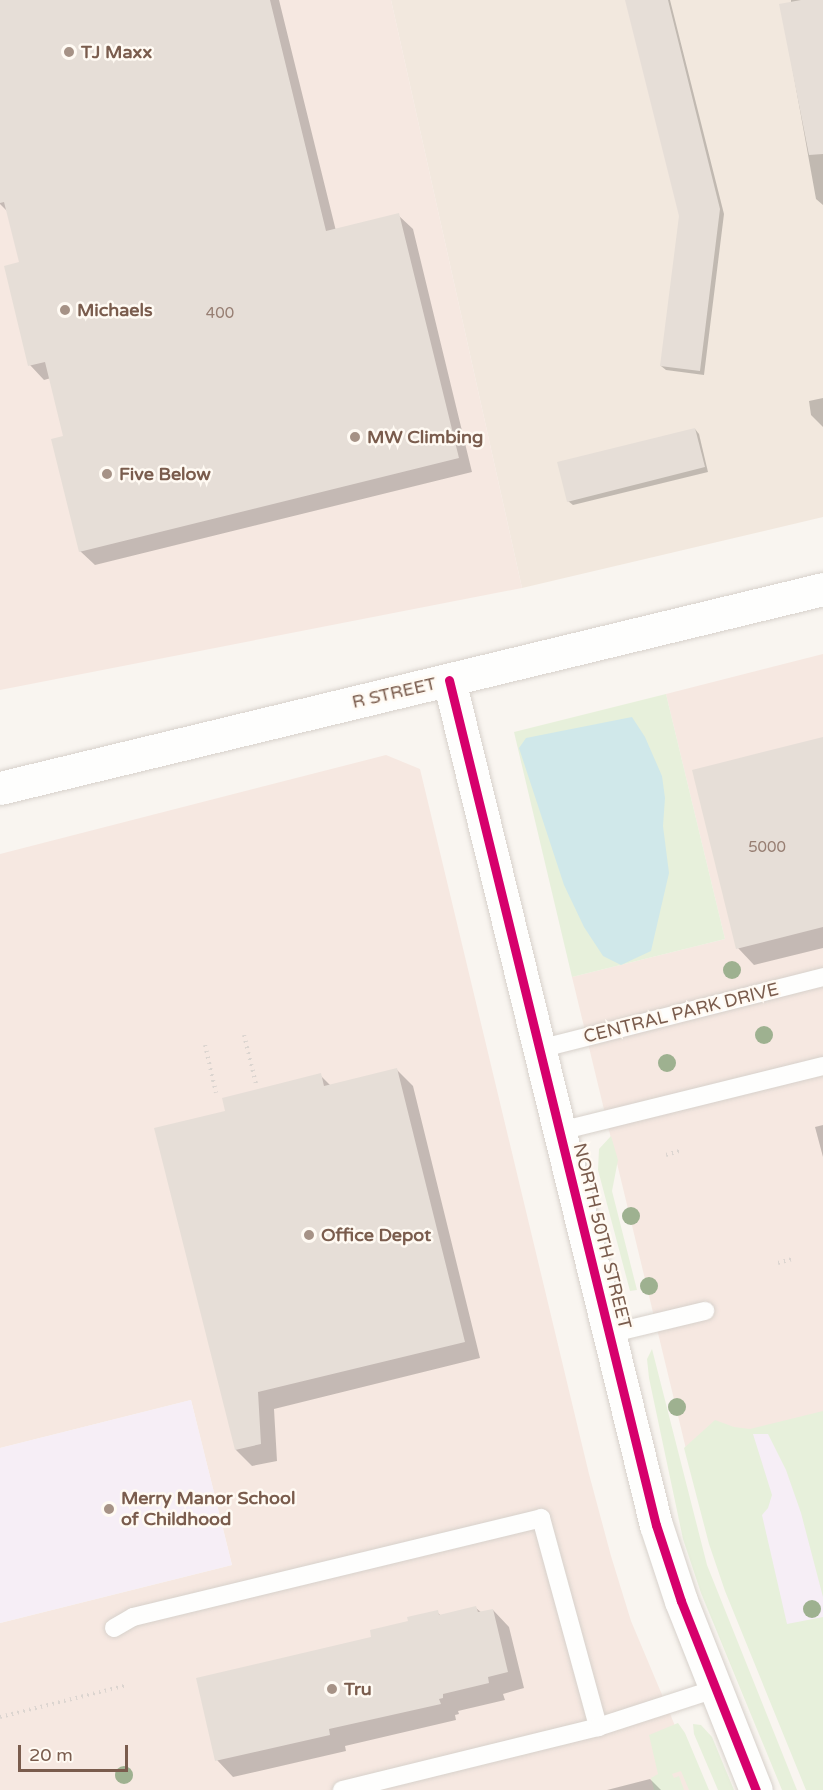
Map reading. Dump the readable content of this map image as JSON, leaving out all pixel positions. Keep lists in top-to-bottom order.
{
  "streets": {
    "street": ["R STREET", "NORTH 50TH STREET"],
    "lane": ["CENTRAL PARK DRIVE"]
  },
  "crossings": [
    ["R STREET", "NORTH 50TH STREET"],
    ["CENTRAL PARK DRIVE", "NORTH 50TH STREET"]
  ],
  "places": [
    "TJ Maxx",
    "Michaels",
    "MW Climbing",
    "Five Below",
    "Office Depot",
    "Merry Manor School of Childhood",
    "Tru"
  ],
  "house_numbers": ["400", "5000"],
  "scale_bar": "20 m"
}
